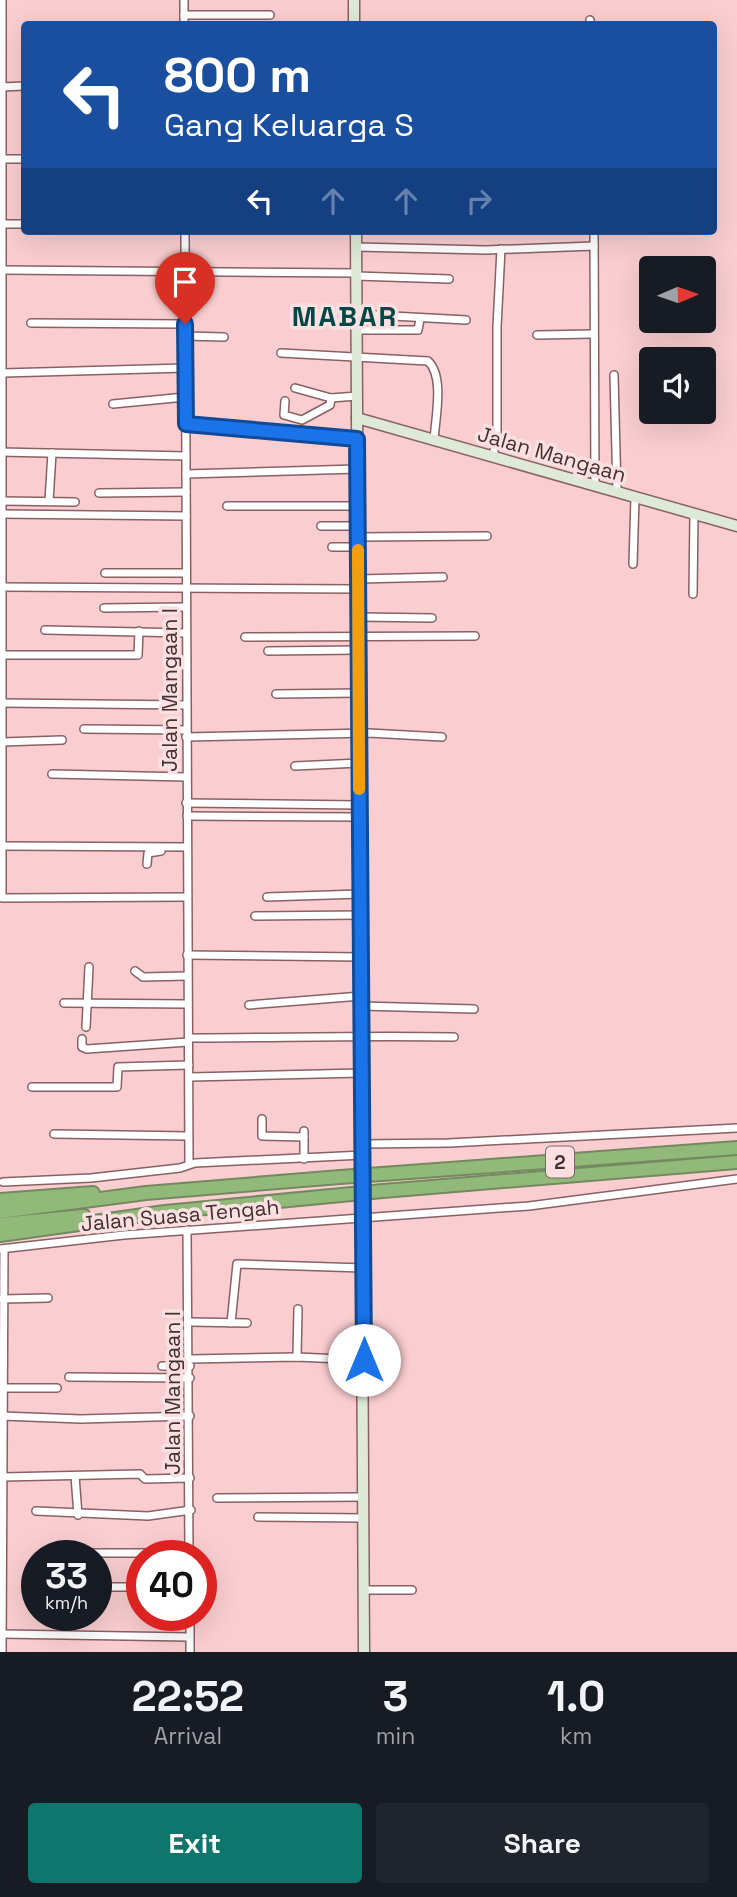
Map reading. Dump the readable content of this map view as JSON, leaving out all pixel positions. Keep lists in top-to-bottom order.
{
  "streets": {
    "highway": ["2"],
    "street": ["Jalan Mangaan", "Jalan Mangaan I", "Jalan Suasa Tengah"]
  },
  "crossings": [
    ["Jalan Mangaan I", "Jalan Suasa Tengah"]
  ],
  "districts": ["MABAR"],
  "north": "right",
  "page": {
    "turn": ["800 m", "Gang Keluarga S"],
    "speed": "33 km/h",
    "limit": "40",
    "eta": [
      "22:52",
      "Arrival",
      "3",
      "min",
      "1.0",
      "km"
    ],
    "buttons": ["Exit", "Share"]
  }
}
